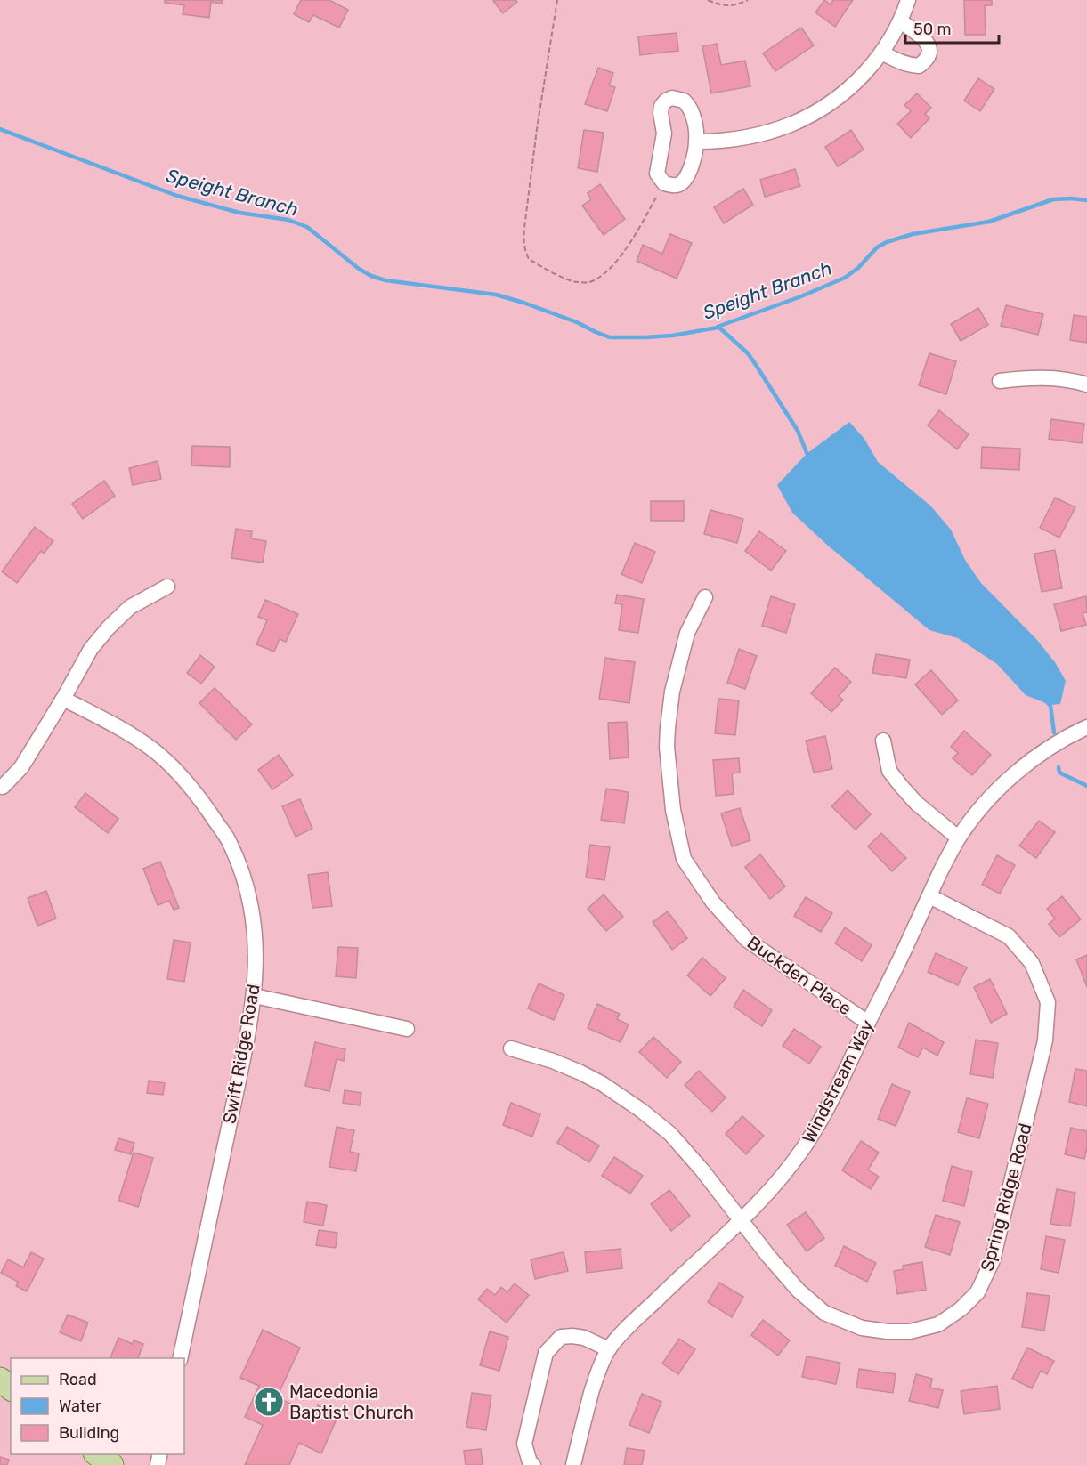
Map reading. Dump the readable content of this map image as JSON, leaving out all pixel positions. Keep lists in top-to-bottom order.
{
  "streets": {
    "street": [
      "Buckden Place",
      "Swift Ridge Road",
      "Windstream Way",
      "Spring Ridge Road"
    ]
  },
  "crossings": [
    ["Buckden Place", "Windstream Way"],
    ["Windstream Way", "Spring Ridge Road"]
  ],
  "water": ["Speight Branch"],
  "places": {
    "church": ["Macedonia Baptist Church"]
  },
  "legend": ["Road", "Water", "Building"],
  "scale_bar": "50 m"
}
